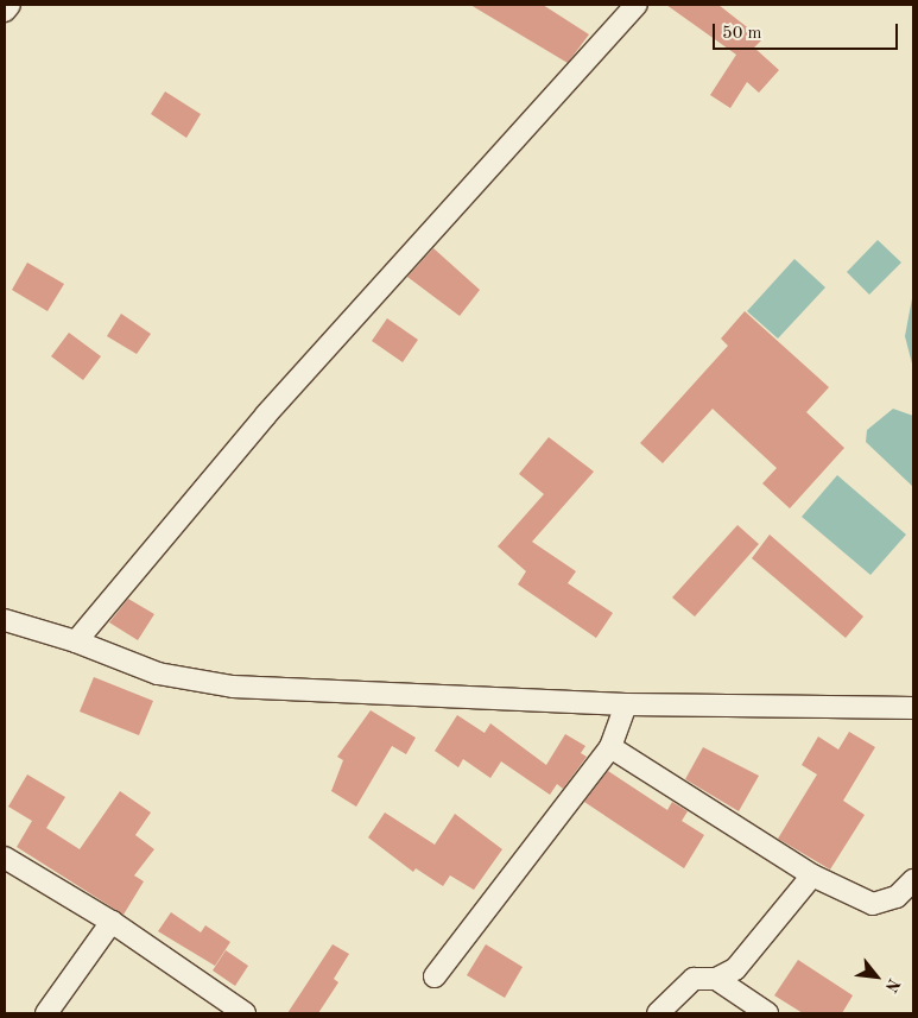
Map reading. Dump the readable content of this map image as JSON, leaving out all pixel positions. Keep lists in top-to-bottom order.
{
  "scale_bar": "50 m",
  "north": "bottom right"
}
